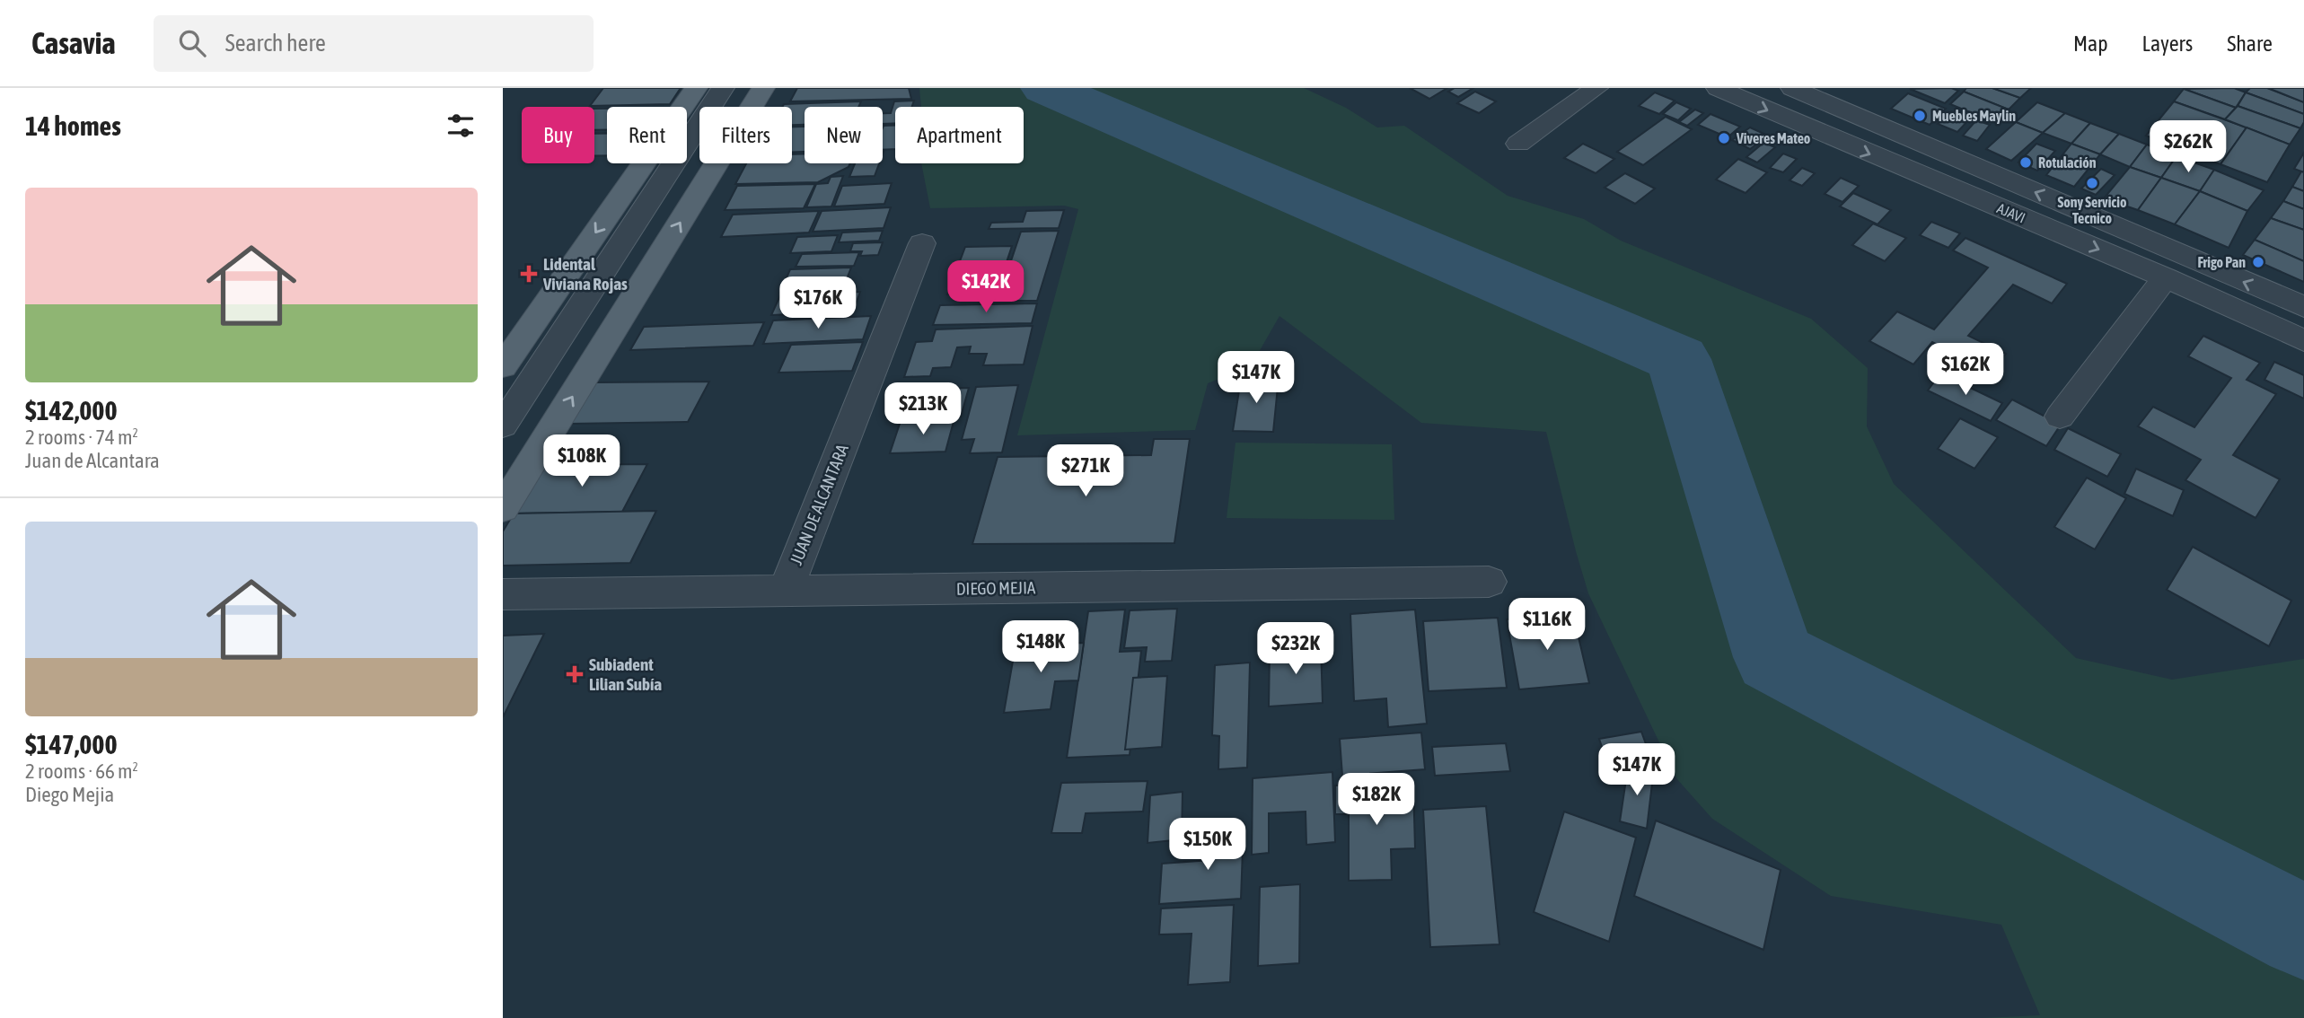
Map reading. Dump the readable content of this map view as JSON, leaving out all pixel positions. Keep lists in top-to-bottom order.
{
  "streets": {
    "street": ["AJAVI", "JUAN DE ALCANTARA", "DIEGO MEJIA"]
  },
  "crossings": [
    ["JUAN DE ALCANTARA", "DIEGO MEJIA"]
  ],
  "places": {
    "other": [
      "Muebles Maylin",
      "Viveres Mateo",
      "Rotulación",
      "Sony Servicio Tecnico",
      "Frigo Pan"
    ],
    "health": ["Lidental Viviana Rojas", "Subiadent Lilian Subía"]
  },
  "page": {
    "header": "Casavia",
    "search": "Search here",
    "nav": ["Map", "Layers", "Share"],
    "heading": "14 homes",
    "chip": [
      "Buy",
      "Rent",
      "Filters",
      "New",
      "Apartment"
    ],
    "price": [
      "$262K",
      "$142K",
      "$176K",
      "$162K",
      "$147K",
      "$213K",
      "$108K",
      "$271K",
      "$116K",
      "$148K",
      "$232K",
      "$147K",
      "$182K",
      "$150K"
    ],
    "list": [
      {
        "name": "$142,000",
        "note": "2 rooms · 74 m² · Juan de Alcantara"
      },
      {
        "name": "$147,000",
        "note": "2 rooms · 66 m² · Diego Mejia"
      }
    ]
  }
}
